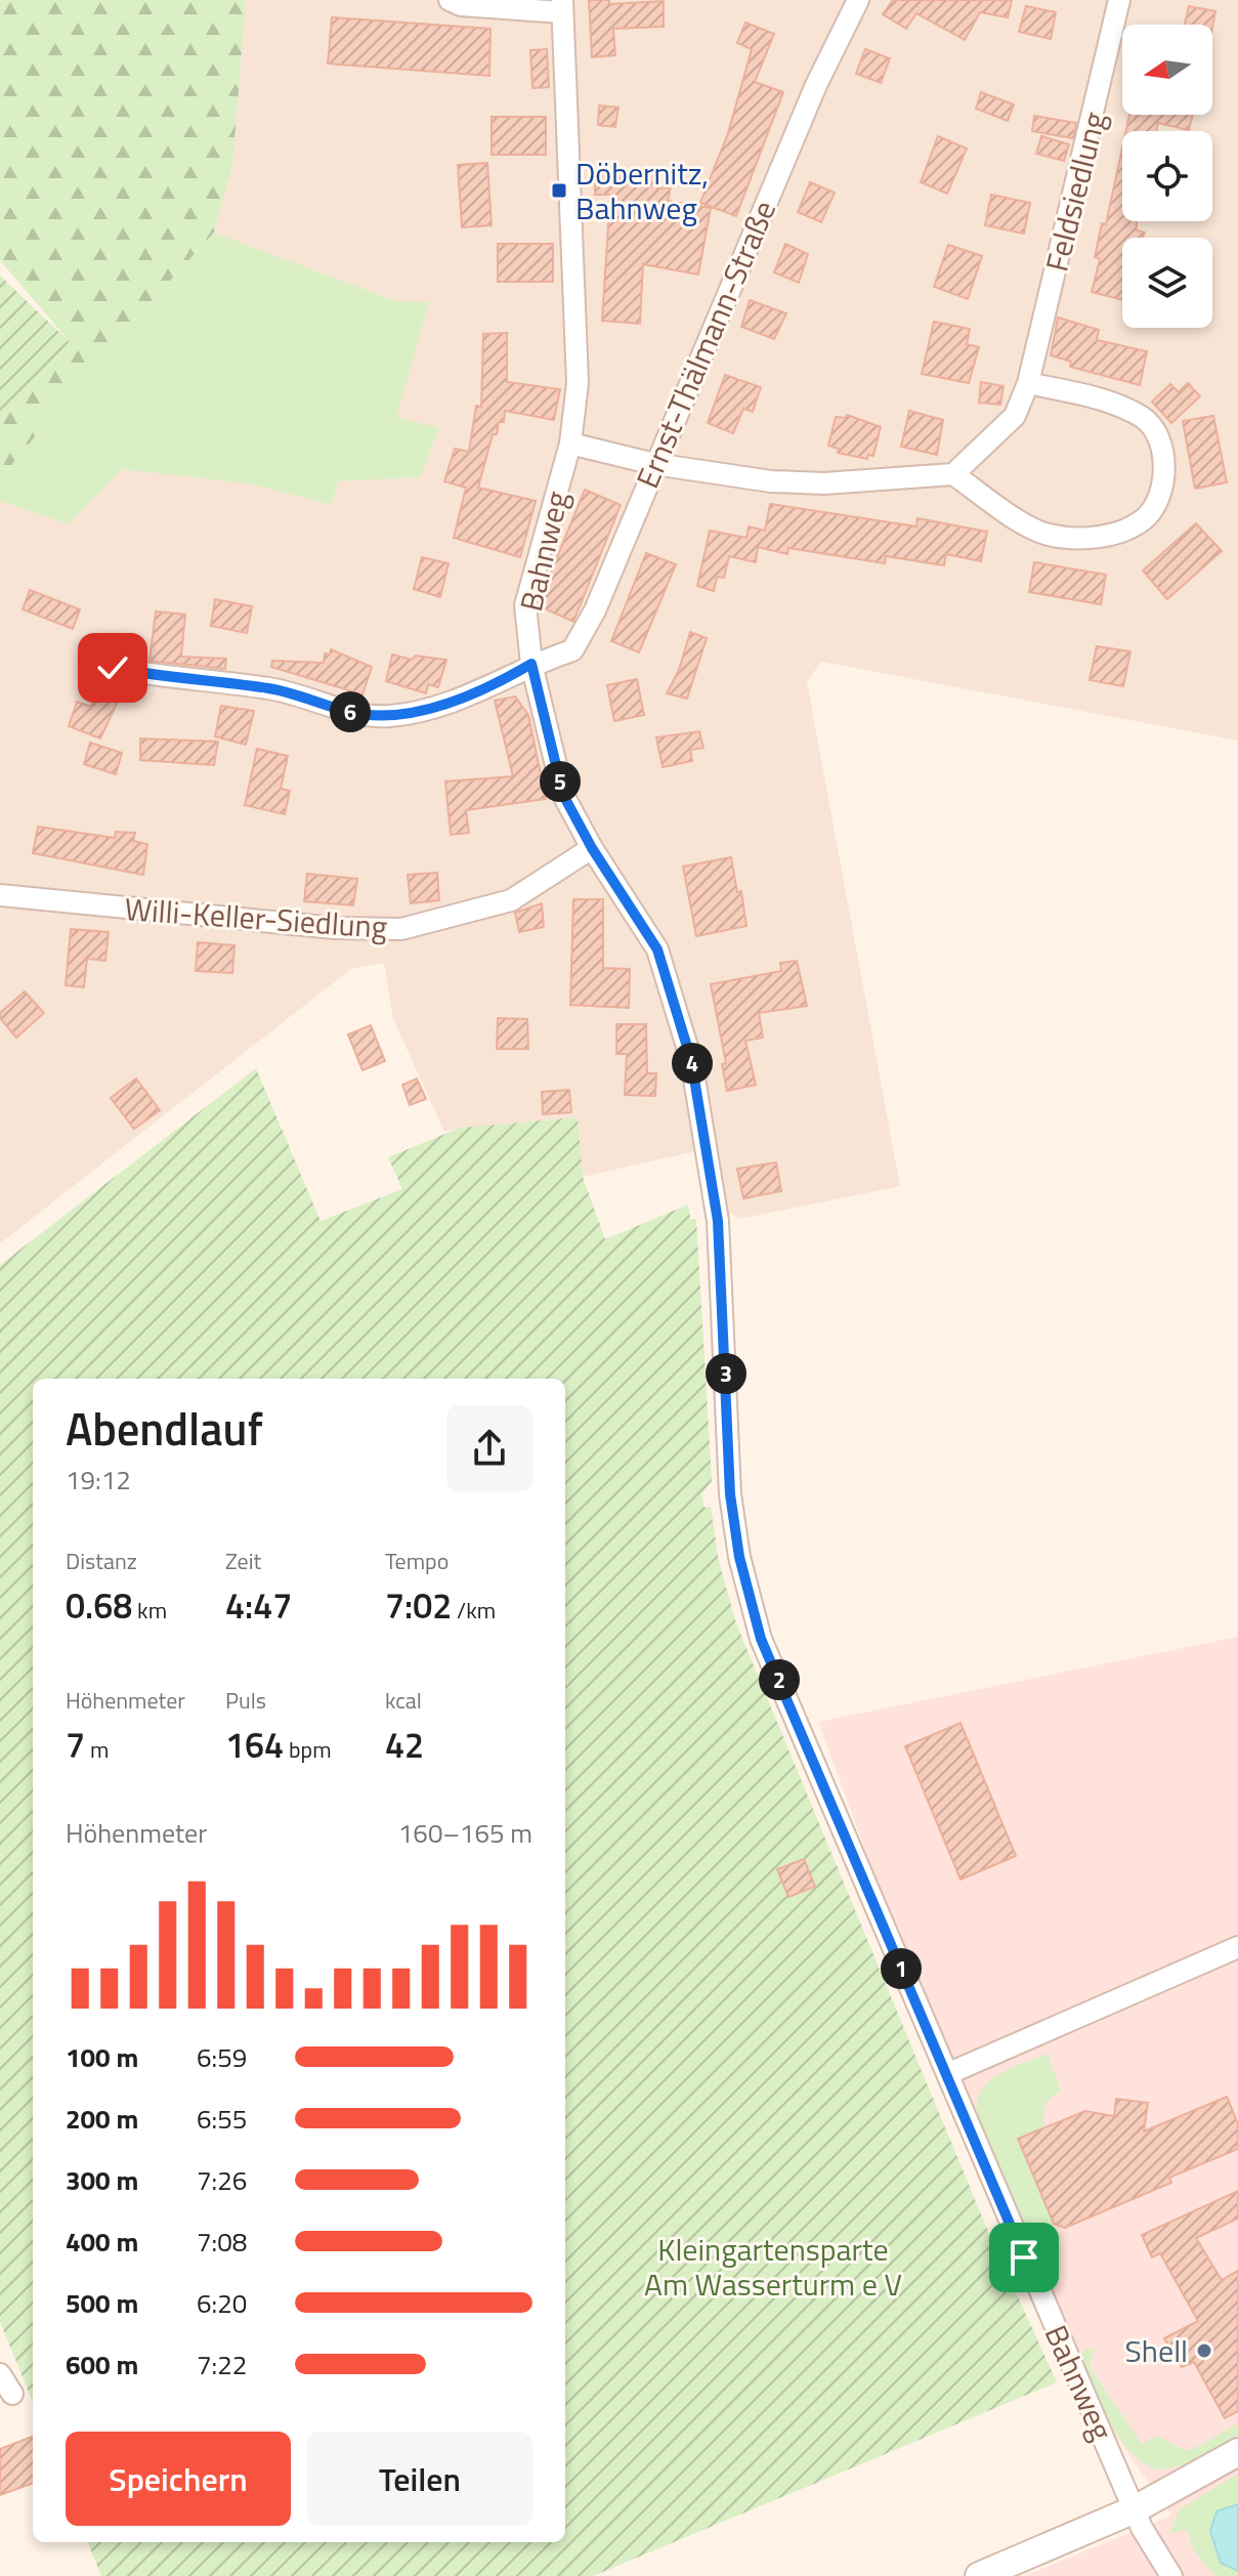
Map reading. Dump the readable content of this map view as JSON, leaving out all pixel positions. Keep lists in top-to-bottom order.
{
  "streets": {
    "street": [
      "Feldsiedlung",
      "Ernst-Thälmann-Straße",
      "Bahnweg",
      "Willi-Keller-Siedlung"
    ]
  },
  "crossings": [
    ["Ernst-Thälmann-Straße", "Bahnweg"],
    ["Bahnweg", "Willi-Keller-Siedlung"]
  ],
  "parks": ["Kleingartensparte Am Wasserturm e V"],
  "places": {
    "transit": ["Döbernitz, Bahnweg"],
    "other": ["Shell"]
  },
  "north": "left",
  "page": {
    "pins": [
      "6",
      "5",
      "4",
      "3",
      "2",
      "1"
    ],
    "heading": ["Abendlauf", "19:12"],
    "stats": [
      ["Distanz", "0.68 km"],
      ["Zeit", "4:47"],
      ["Tempo", "7:02 /km"],
      ["Höhenmeter", "7 m"],
      ["Puls", "164 bpm"],
      ["kcal", "42"]
    ],
    "chart": ["Höhenmeter", "160–165 m"],
    "list": [
      {
        "name": "100 m",
        "note": "6:59"
      },
      {
        "name": "200 m",
        "note": "6:55"
      },
      {
        "name": "300 m",
        "note": "7:26"
      },
      {
        "name": "400 m",
        "note": "7:08"
      },
      {
        "name": "500 m",
        "note": "6:20"
      },
      {
        "name": "600 m",
        "note": "7:22"
      }
    ],
    "buttons": ["Speichern", "Teilen"]
  }
}
